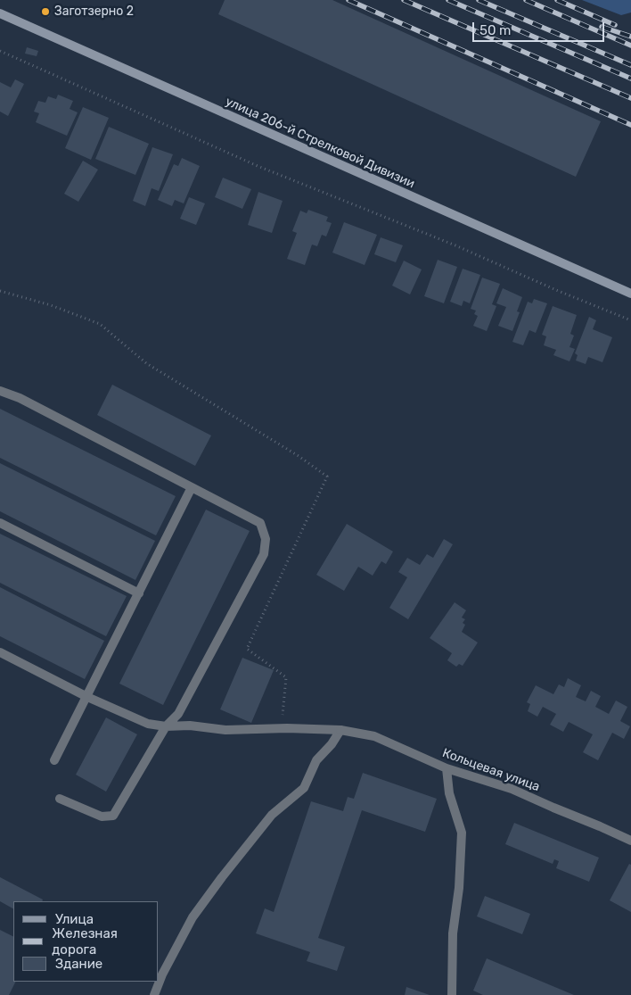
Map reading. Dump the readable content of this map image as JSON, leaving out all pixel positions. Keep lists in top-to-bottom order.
{
  "streets": {
    "main road": ["улица 206-й Стрелковой Дивизии"],
    "street": ["Кольцевая улица"]
  },
  "places": ["Заготзерно 2"],
  "legend": ["Улица", "Железная дорога", "Здание"],
  "scale_bar": "50 m"
}
